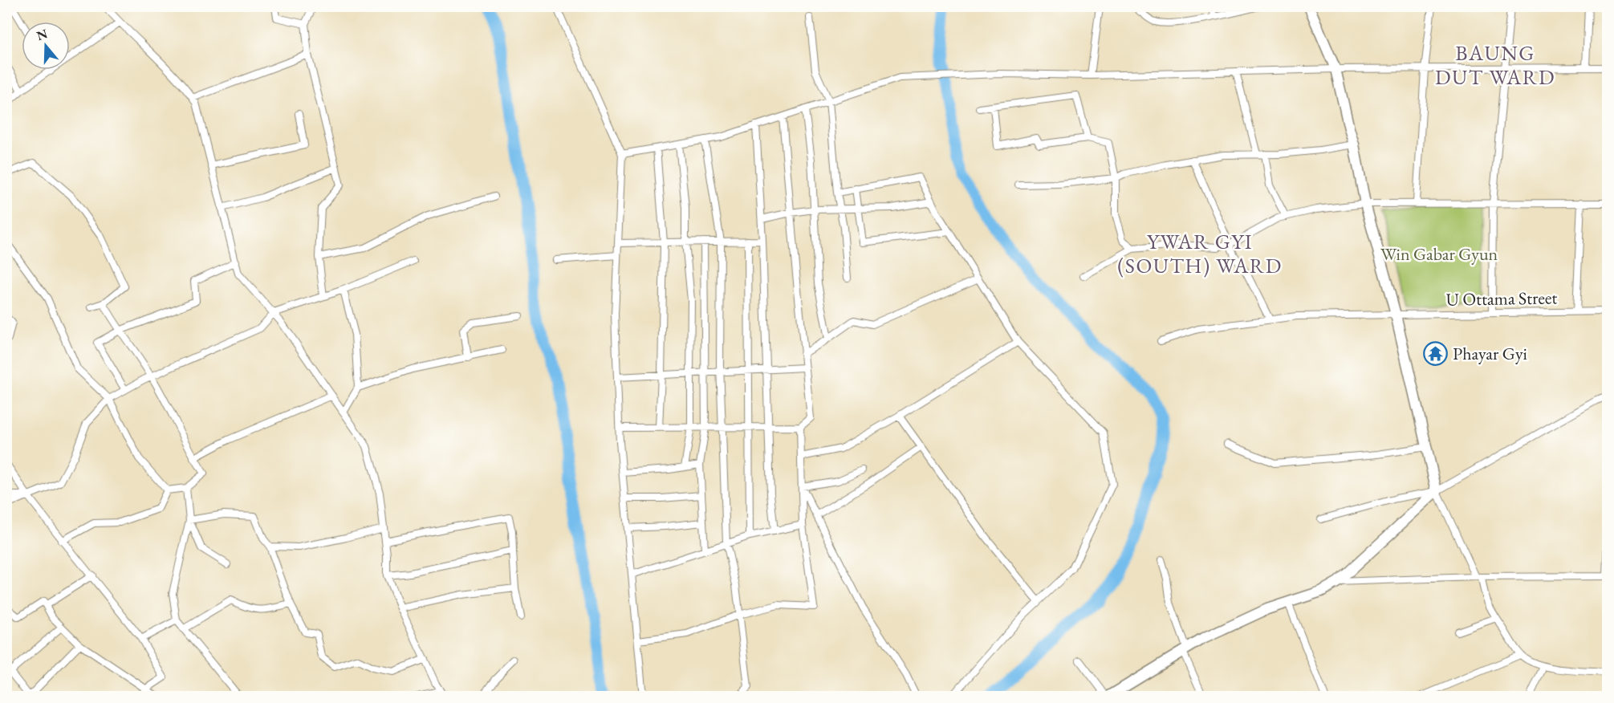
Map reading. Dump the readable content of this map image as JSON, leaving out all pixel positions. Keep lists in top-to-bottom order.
{
  "streets": {
    "street": ["U Ottama Street"]
  },
  "districts": ["BAUNG DUT WARD", "YWAR GYI (SOUTH) WARD"],
  "parks": ["Win Gabar Gyun"],
  "places": {
    "temple": ["Phayar Gyi"]
  },
  "north": "top"
}
